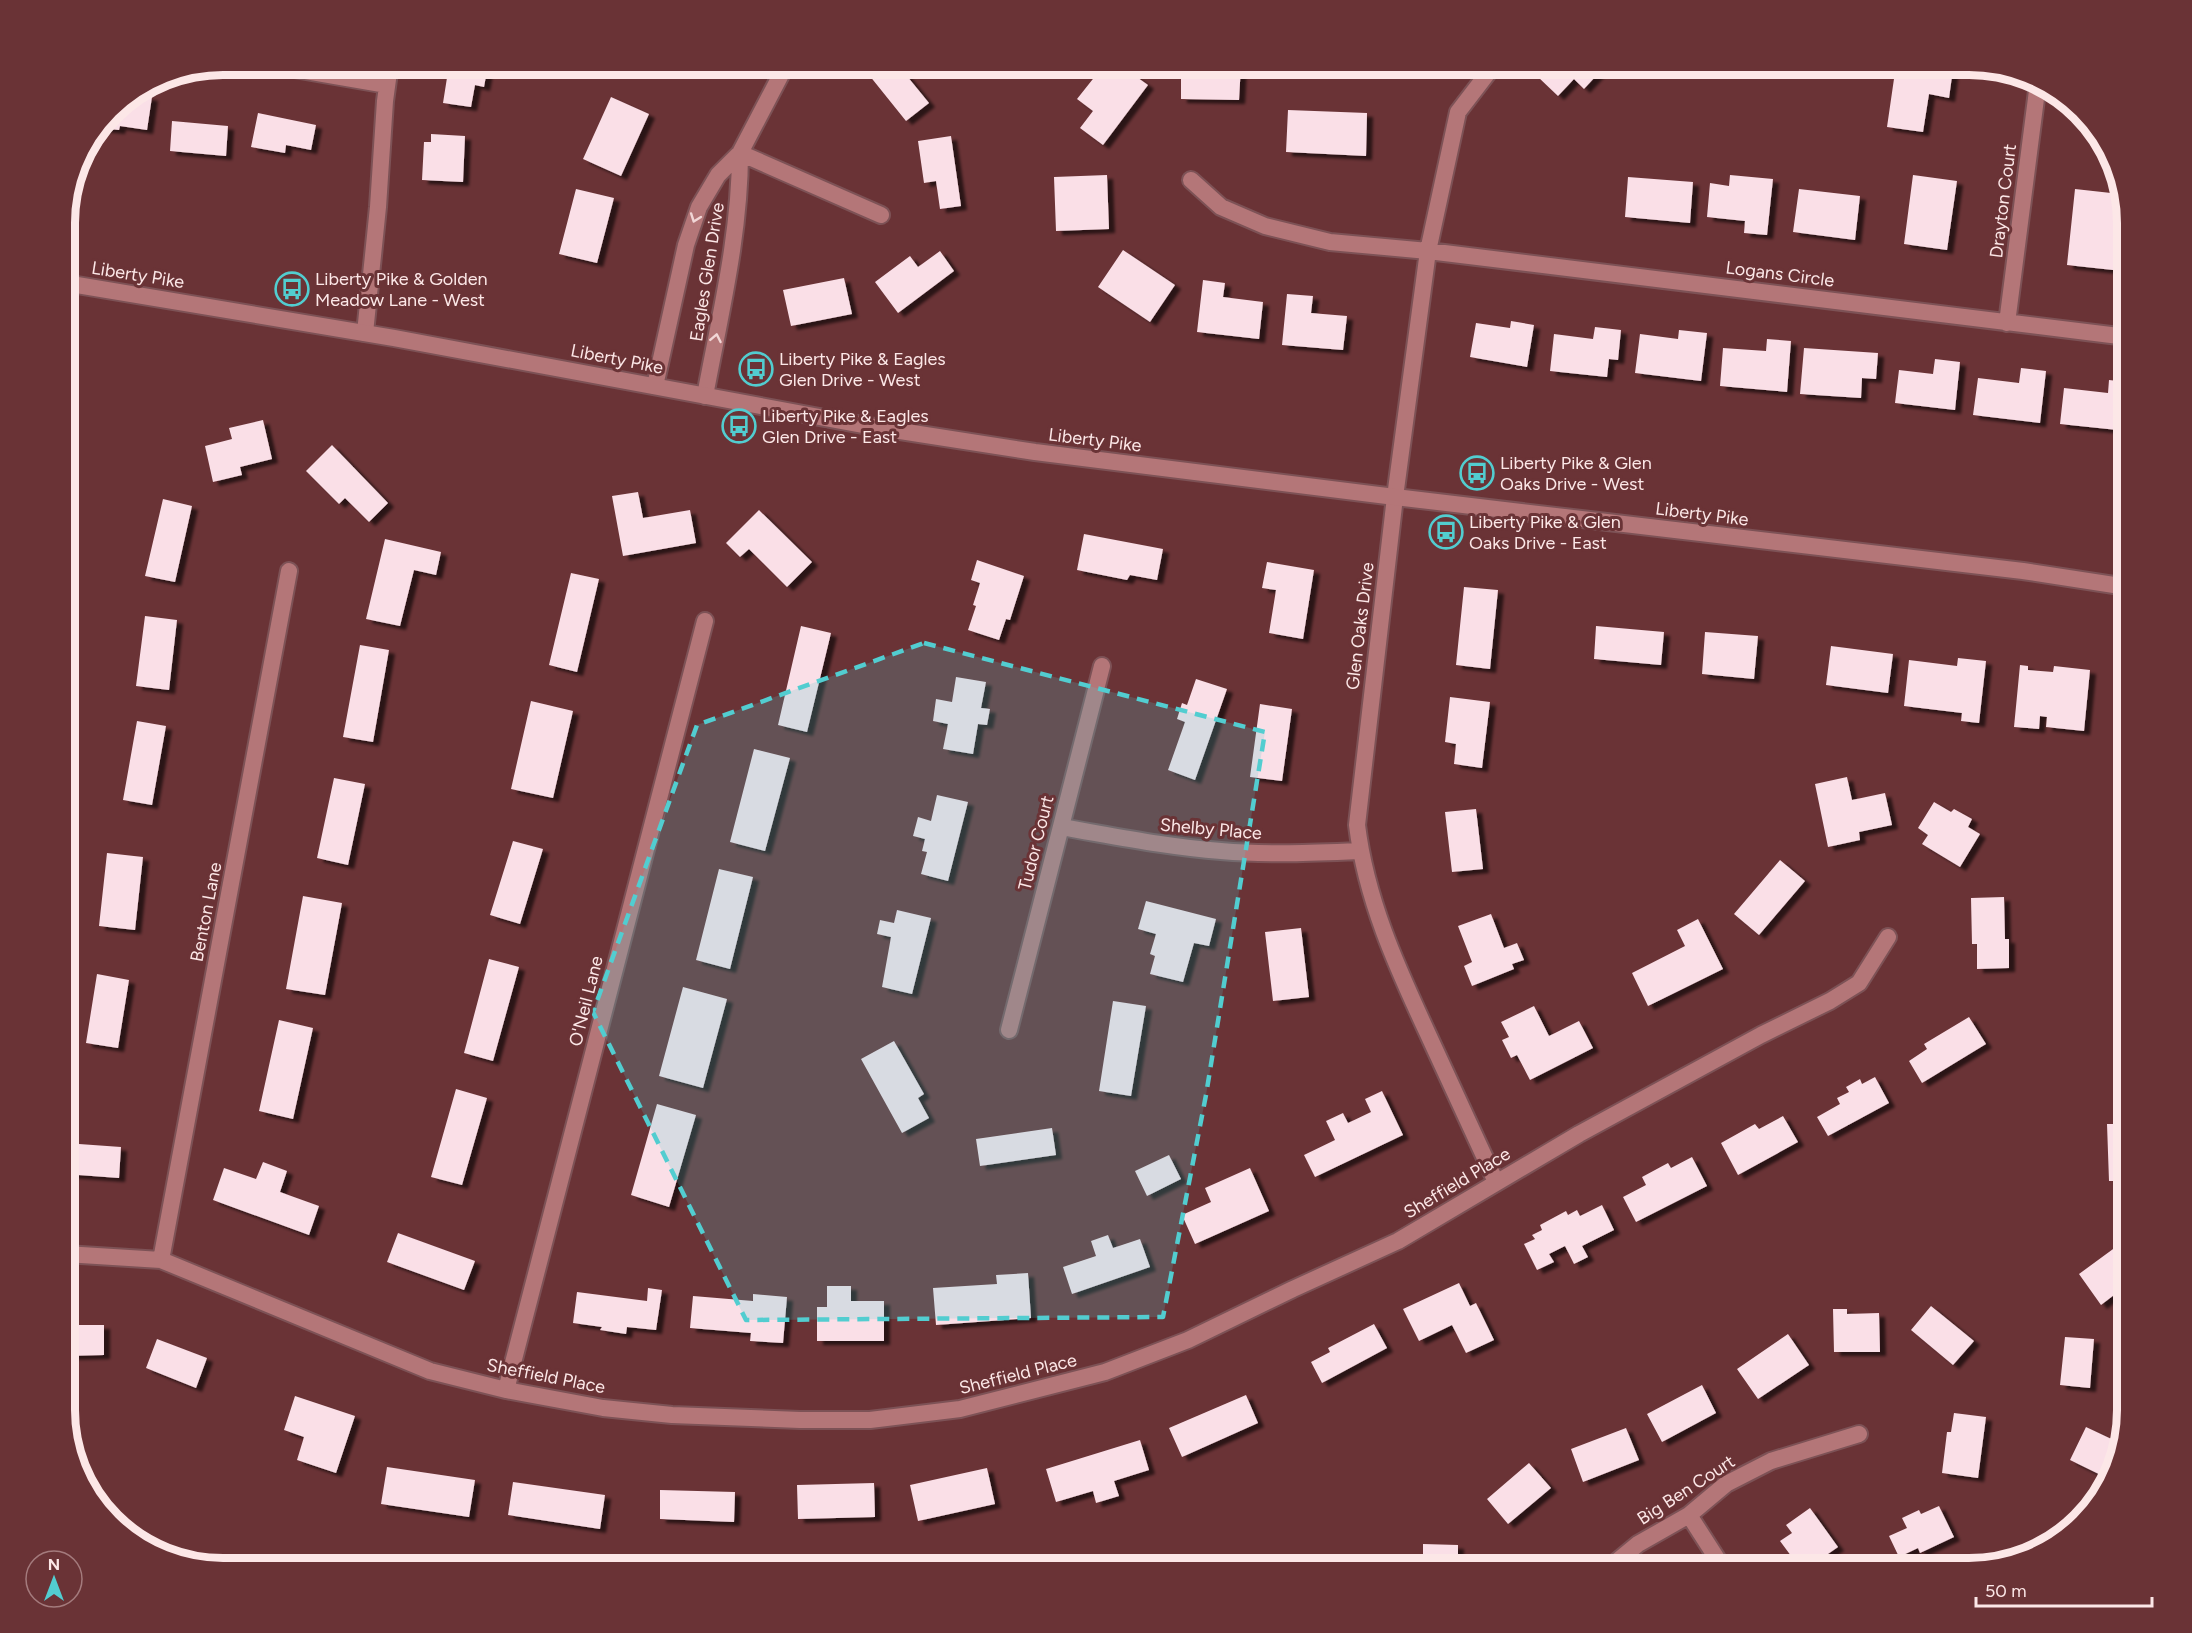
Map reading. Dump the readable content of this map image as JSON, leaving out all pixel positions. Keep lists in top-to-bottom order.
{
  "streets": {
    "street": [
      "Drayton Court",
      "Eagles Glen Drive",
      "Logans Circle",
      "Liberty Pike",
      "Glen Oaks Drive",
      "Shelby Place",
      "Tudor Court",
      "Benton Lane",
      "O'Neil Lane",
      "Sheffield Place",
      "Big Ben Court"
    ]
  },
  "crossings": [
    ["Drayton Court", "Logans Circle"],
    ["Eagles Glen Drive", "Liberty Pike"],
    ["Logans Circle", "Glen Oaks Drive"],
    ["Liberty Pike", "Glen Oaks Drive"],
    ["Glen Oaks Drive", "Shelby Place"],
    ["Glen Oaks Drive", "Sheffield Place"],
    ["Shelby Place", "Tudor Court"],
    ["Benton Lane", "Sheffield Place"],
    ["O'Neil Lane", "Sheffield Place"]
  ],
  "places": {
    "bus stop": [
      "Liberty Pike & Golden Meadow Lane - West",
      "Liberty Pike & Eagles Glen Drive - West",
      "Liberty Pike & Eagles Glen Drive - East",
      "Liberty Pike & Glen Oaks Drive - West",
      "Liberty Pike & Glen Oaks Drive - East"
    ]
  },
  "scale_bar": "50 m",
  "north": "top"
}
